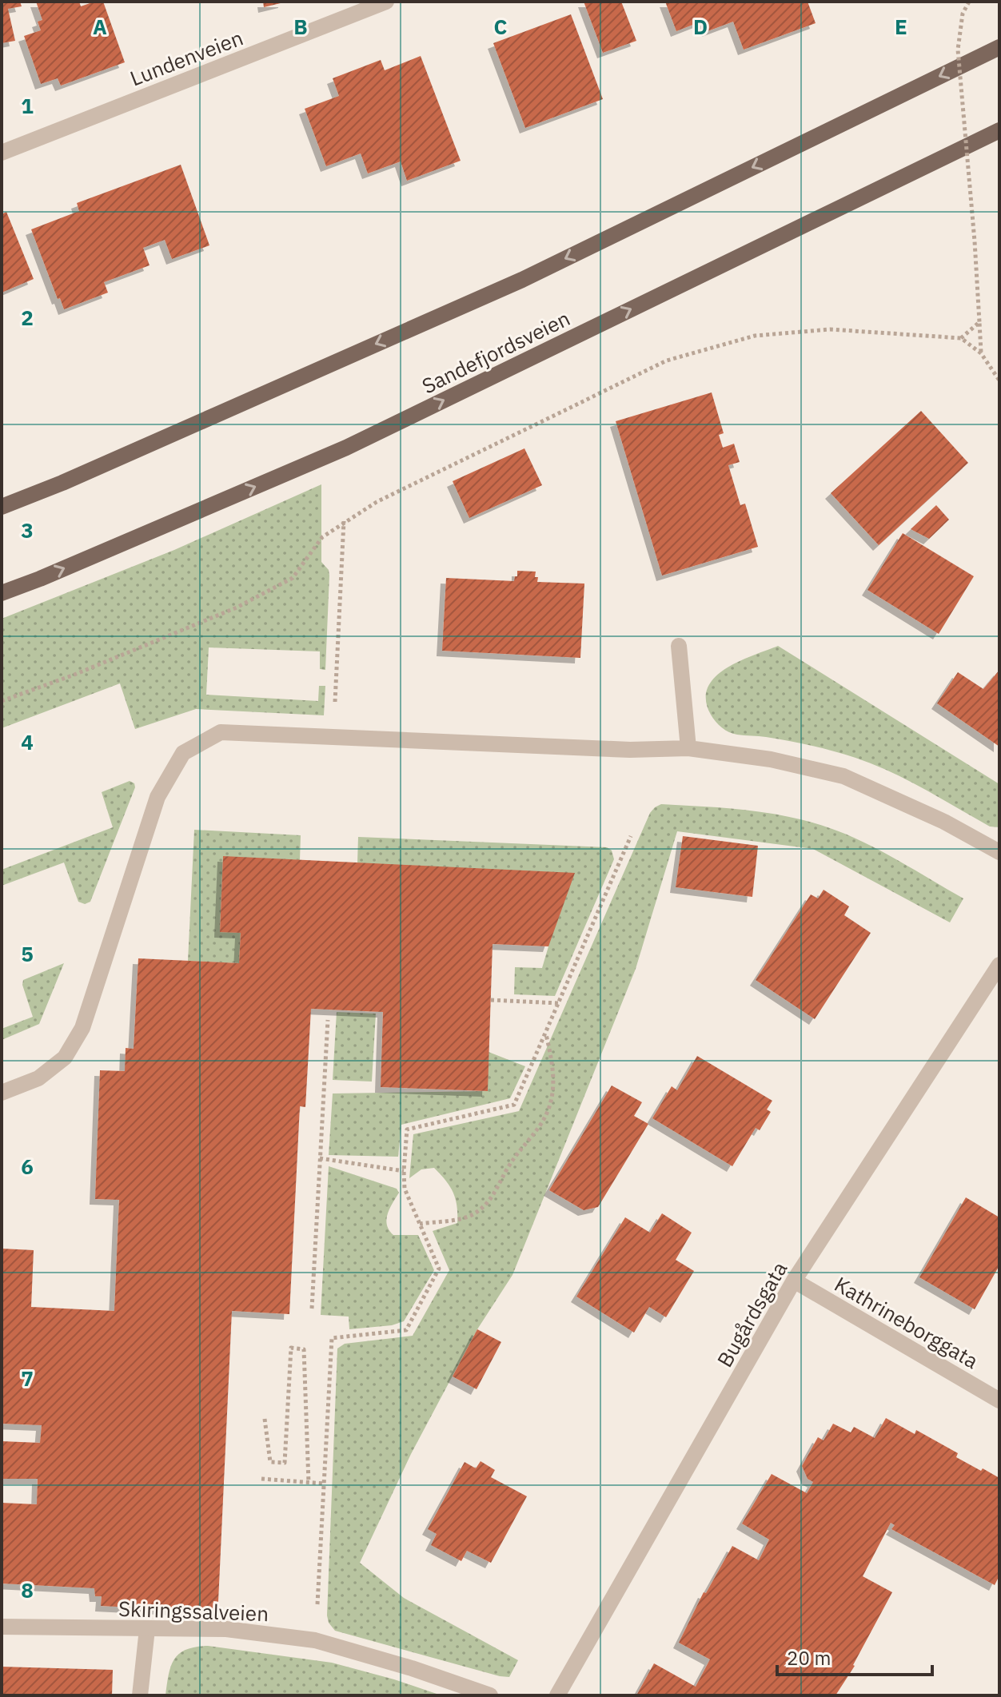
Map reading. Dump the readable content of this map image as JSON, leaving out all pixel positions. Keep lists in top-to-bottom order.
{
  "streets": {
    "main road": ["Sandefjordsveien"],
    "street": [
      "Lundenveien",
      "Bugårdsgata",
      "Kathrineborggata",
      "Skiringssalveien"
    ]
  },
  "crossings": [
    ["Bugårdsgata", "Kathrineborggata"]
  ],
  "scale_bar": "20 m",
  "grid": {
    "columns": [
      "A",
      "B",
      "C",
      "D",
      "E"
    ],
    "rows": [
      "1",
      "2",
      "3",
      "4",
      "5",
      "6",
      "7",
      "8"
    ]
  }
}
